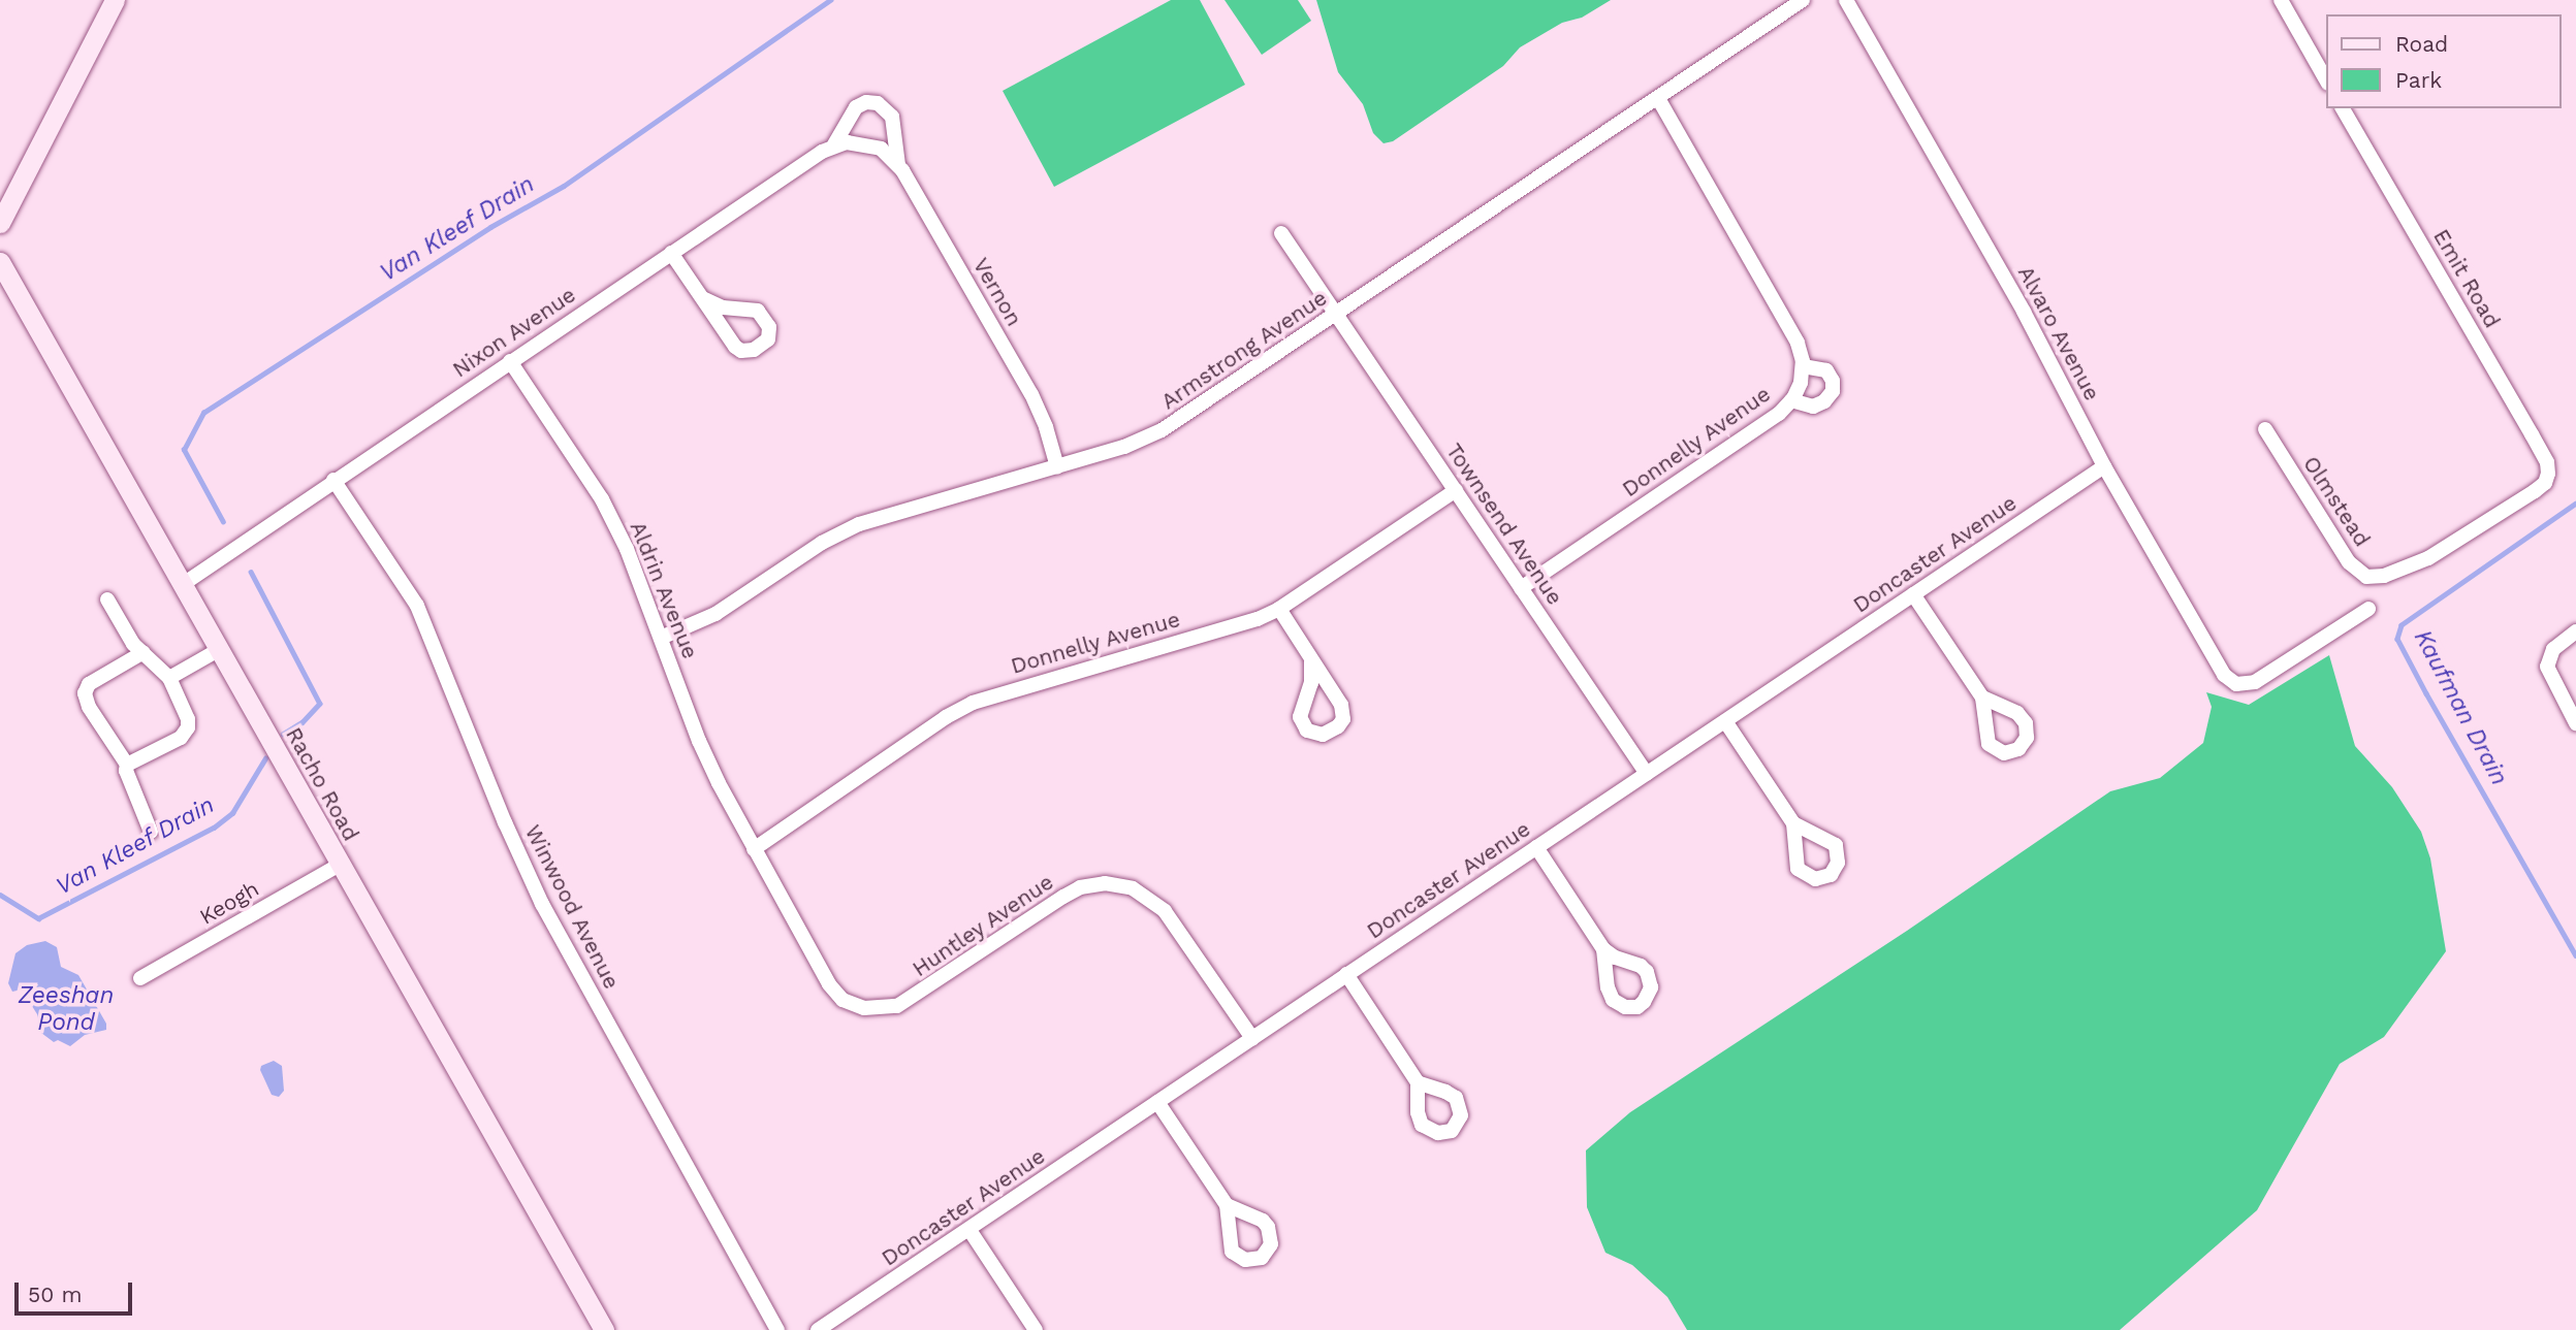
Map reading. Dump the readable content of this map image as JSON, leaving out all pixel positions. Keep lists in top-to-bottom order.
{
  "streets": {
    "street": [
      "Emit Road",
      "Vernon",
      "Nixon Avenue",
      "Alvaro Avenue",
      "Armstrong Avenue",
      "Donnelly Avenue",
      "Olmstead",
      "Townsend Avenue",
      "Doncaster Avenue",
      "Aldrin Avenue",
      "Racho Road",
      "Keogh",
      "Winwood Avenue",
      "Huntley Avenue"
    ]
  },
  "crossings": [
    ["Emit Road", "Olmstead"],
    ["Vernon", "Nixon Avenue"],
    ["Vernon", "Armstrong Avenue"],
    ["Nixon Avenue", "Aldrin Avenue"],
    ["Nixon Avenue", "Racho Road"],
    ["Nixon Avenue", "Winwood Avenue"],
    ["Alvaro Avenue", "Doncaster Avenue"],
    ["Armstrong Avenue", "Townsend Avenue"],
    ["Armstrong Avenue", "Aldrin Avenue"],
    ["Donnelly Avenue", "Townsend Avenue"],
    ["Donnelly Avenue", "Aldrin Avenue"],
    ["Donnelly Avenue", "Huntley Avenue"],
    ["Townsend Avenue", "Doncaster Avenue"],
    ["Doncaster Avenue", "Huntley Avenue"],
    ["Aldrin Avenue", "Huntley Avenue"],
    ["Racho Road", "Keogh"]
  ],
  "water": ["Van Kleef Drain", "Kaufman Drain", "Zeeshan Pond"],
  "legend": ["Road", "Park"],
  "scale_bar": "50 m"
}
